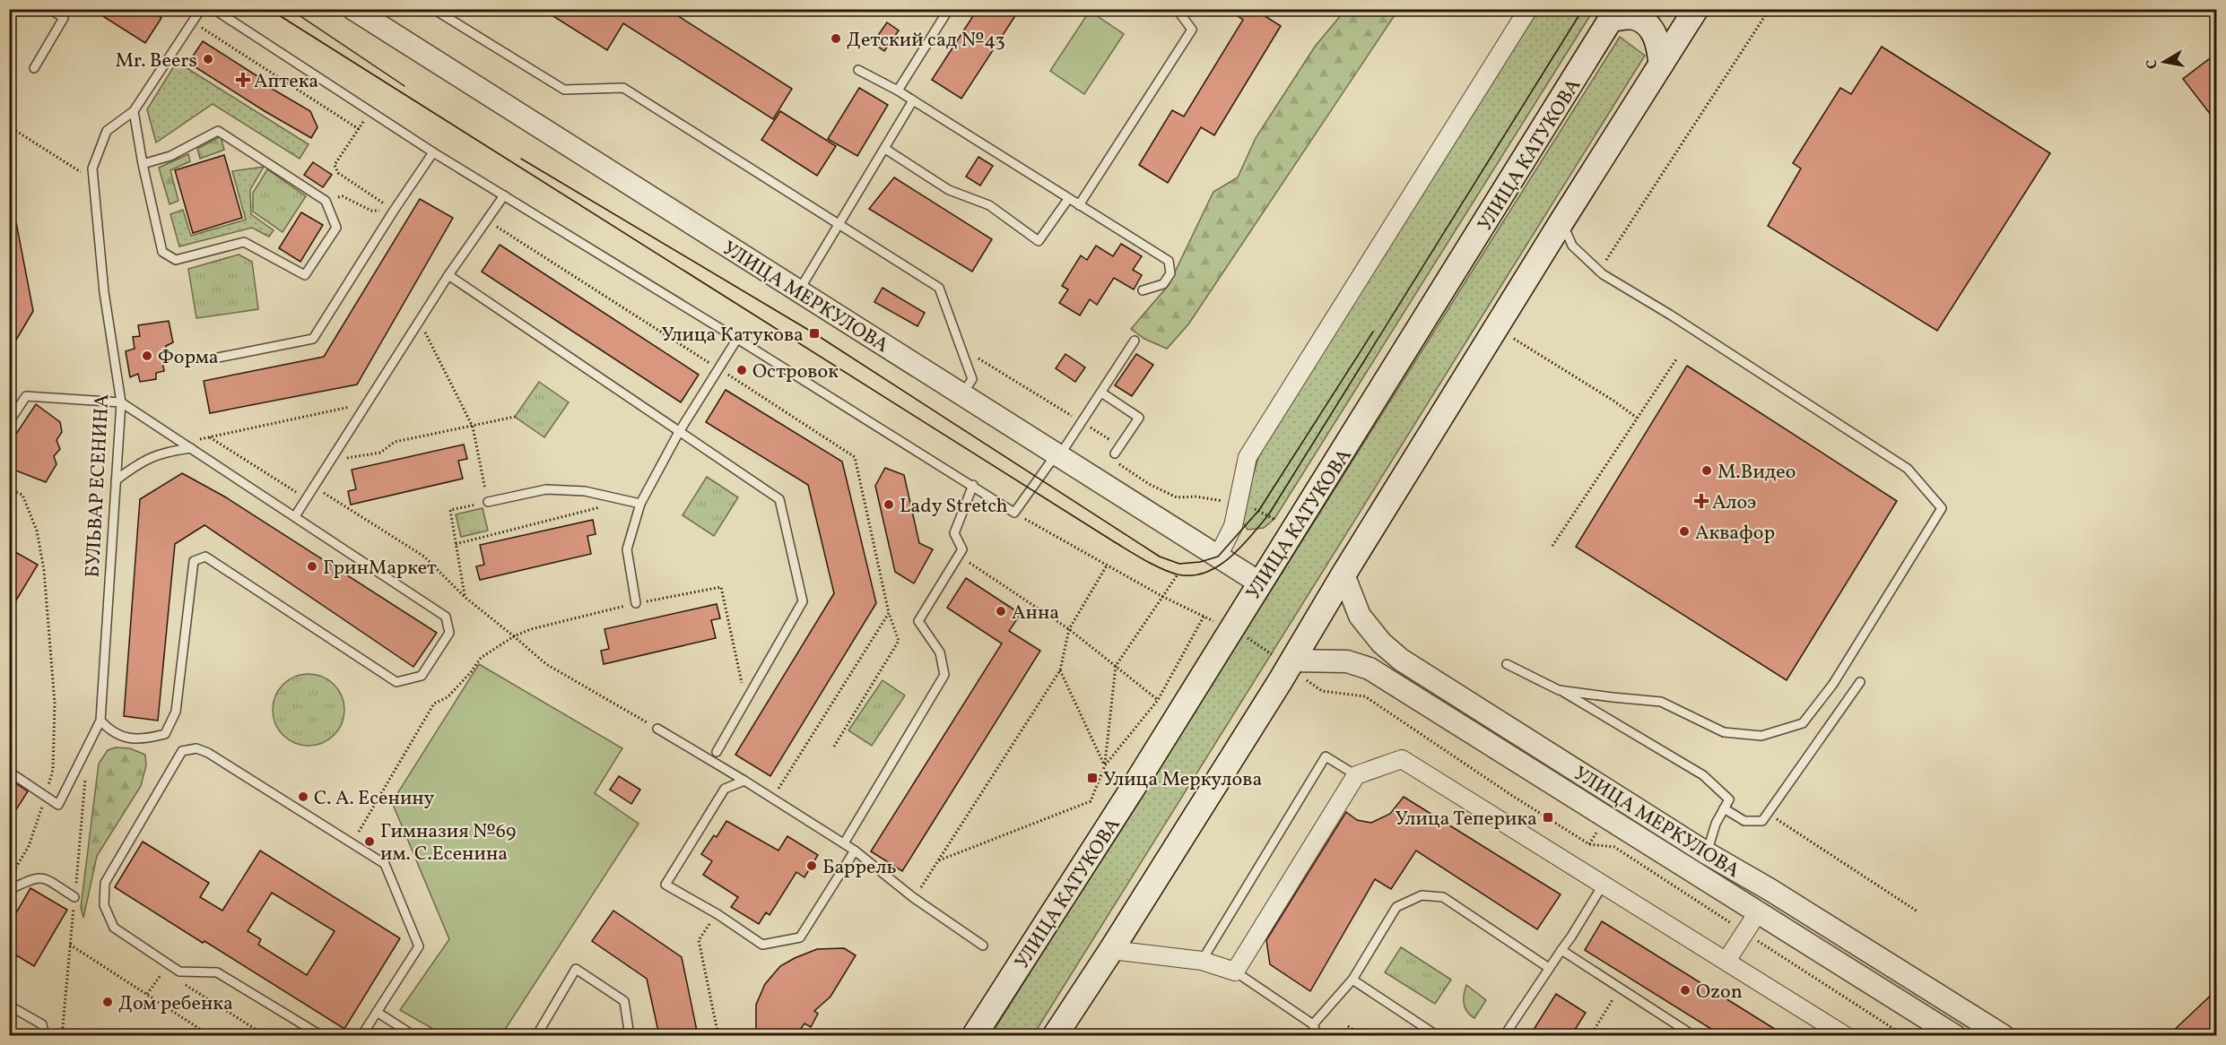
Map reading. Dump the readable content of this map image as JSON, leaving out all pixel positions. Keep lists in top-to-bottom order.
{
  "streets": {
    "main road": ["УЛИЦА КАТУКОВА"],
    "street": ["УЛИЦА МЕРКУЛОВА"],
    "lane": ["БУЛЬВАР ЕСЕНИНА"]
  },
  "crossings": [
    ["УЛИЦА КАТУКОВА", "УЛИЦА МЕРКУЛОВА"]
  ],
  "places": {
    "other": [
      "Детский сад №43",
      "Mr. Beers",
      "Форма",
      "Островок",
      "М.Видео",
      "Lady Stretch",
      "Аквафор",
      "ГринМаркет",
      "Анна",
      "С. А. Есенину",
      "Гимназия №69 им. С.Есенина",
      "Баррель",
      "Ozon",
      "Дом ребенка"
    ],
    "health": ["Аптека", "Алоэ"],
    "transit": ["Улица Катукова", "Улица Меркулова", "Улица Теперика"]
  },
  "north": "left"
}
